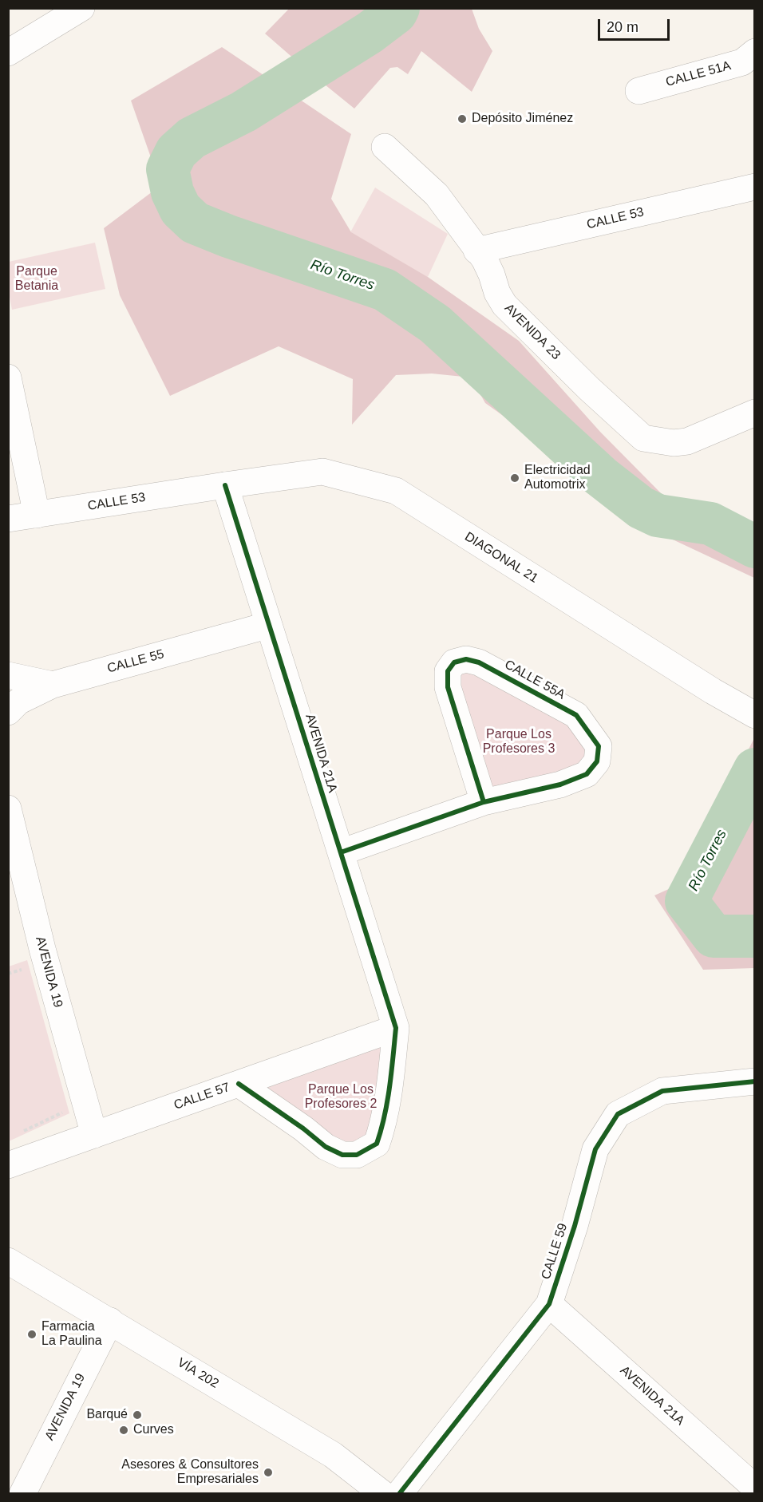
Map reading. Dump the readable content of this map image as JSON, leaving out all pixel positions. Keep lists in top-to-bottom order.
{
  "streets": {
    "street": [
      "CALLE 51A",
      "CALLE 53",
      "AVENIDA 23",
      "DIAGONAL 21",
      "CALLE 55",
      "CALLE 55A",
      "AVENIDA 21A",
      "AVENIDA 19",
      "CALLE 57",
      "CALLE 59",
      "VÍA 202"
    ]
  },
  "crossings": [
    ["CALLE 53", "AVENIDA 23"],
    ["CALLE 53", "DIAGONAL 21"],
    ["CALLE 53", "AVENIDA 21A"],
    ["DIAGONAL 21", "AVENIDA 21A"],
    ["CALLE 55", "AVENIDA 21A"],
    ["CALLE 55A", "AVENIDA 21A"],
    ["AVENIDA 21A", "CALLE 57"],
    ["AVENIDA 21A", "CALLE 59"],
    ["AVENIDA 19", "CALLE 57"],
    ["AVENIDA 19", "VÍA 202"]
  ],
  "water": ["Río Torres"],
  "parks": ["Parque Betania", "Parque Los Profesores 3", "Parque Los Profesores 2"],
  "places": [
    "Depósito Jiménez",
    "Electricidad Automotrix",
    "Farmacia La Paulina",
    "Barqué",
    "Curves",
    "Asesores & Consultores Empresariales"
  ],
  "scale_bar": "20 m"
}
